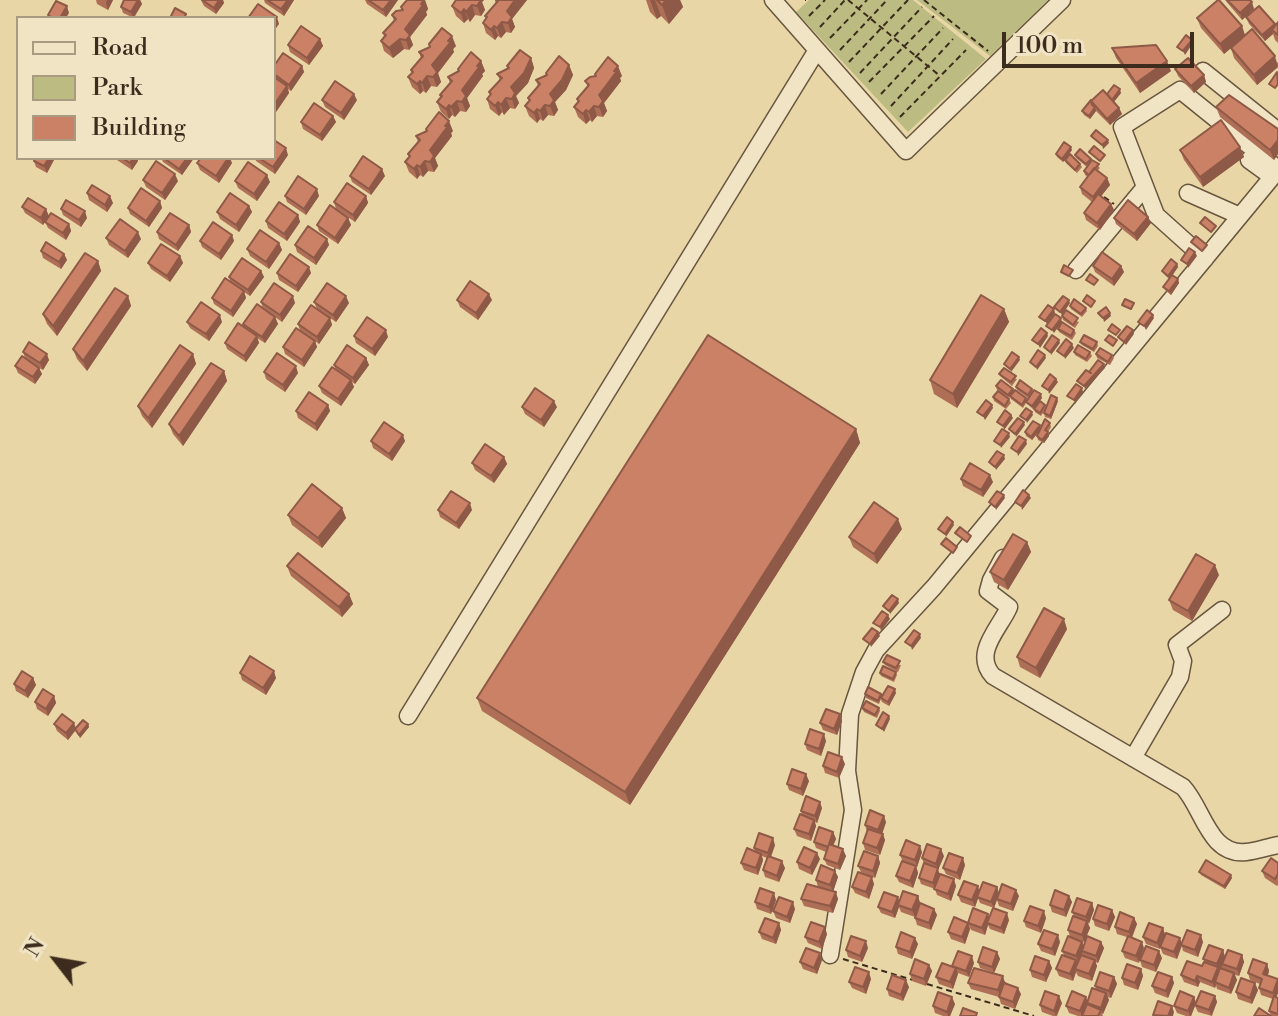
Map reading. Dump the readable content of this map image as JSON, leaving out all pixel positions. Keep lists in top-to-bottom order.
{
  "legend": ["Road", "Park", "Building"],
  "scale_bar": "100 m",
  "north": "top left"
}
